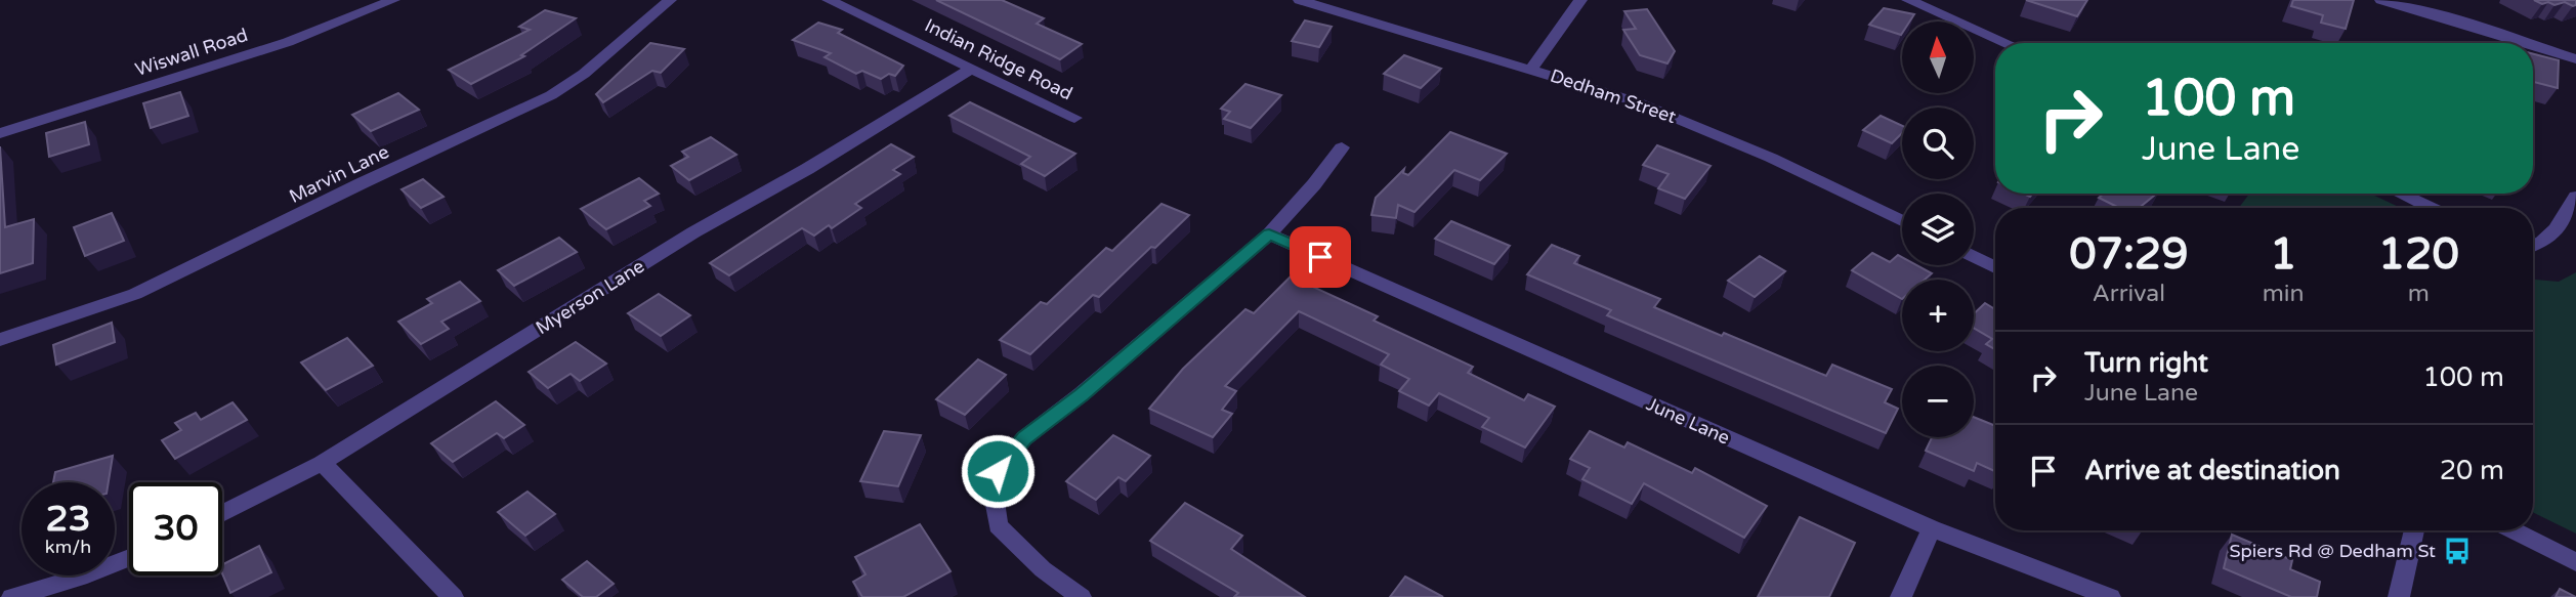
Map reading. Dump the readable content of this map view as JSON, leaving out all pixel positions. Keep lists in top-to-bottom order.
{
  "streets": {
    "street": [
      "Wiswall Road",
      "Indian Ridge Road",
      "Dedham Street",
      "Marvin Lane",
      "Myerson Lane",
      "June Lane"
    ]
  },
  "crossings": [
    ["Indian Ridge Road", "Myerson Lane"]
  ],
  "places": {
    "bus stop": ["Spiers Rd @ Dedham St"]
  },
  "north": "top",
  "page": {
    "map_buttons": ["+", "−"],
    "turn": ["100 m", "June Lane"],
    "eta": [
      "07:29",
      "Arrival",
      "1",
      "min",
      "120",
      "m"
    ],
    "list": [
      {
        "name": "Turn right",
        "note": "June Lane",
        "value": "100 m"
      },
      {
        "name": "Arrive at destination",
        "value": "20 m"
      }
    ],
    "speed": "23 km/h",
    "limit": "30"
  }
}
